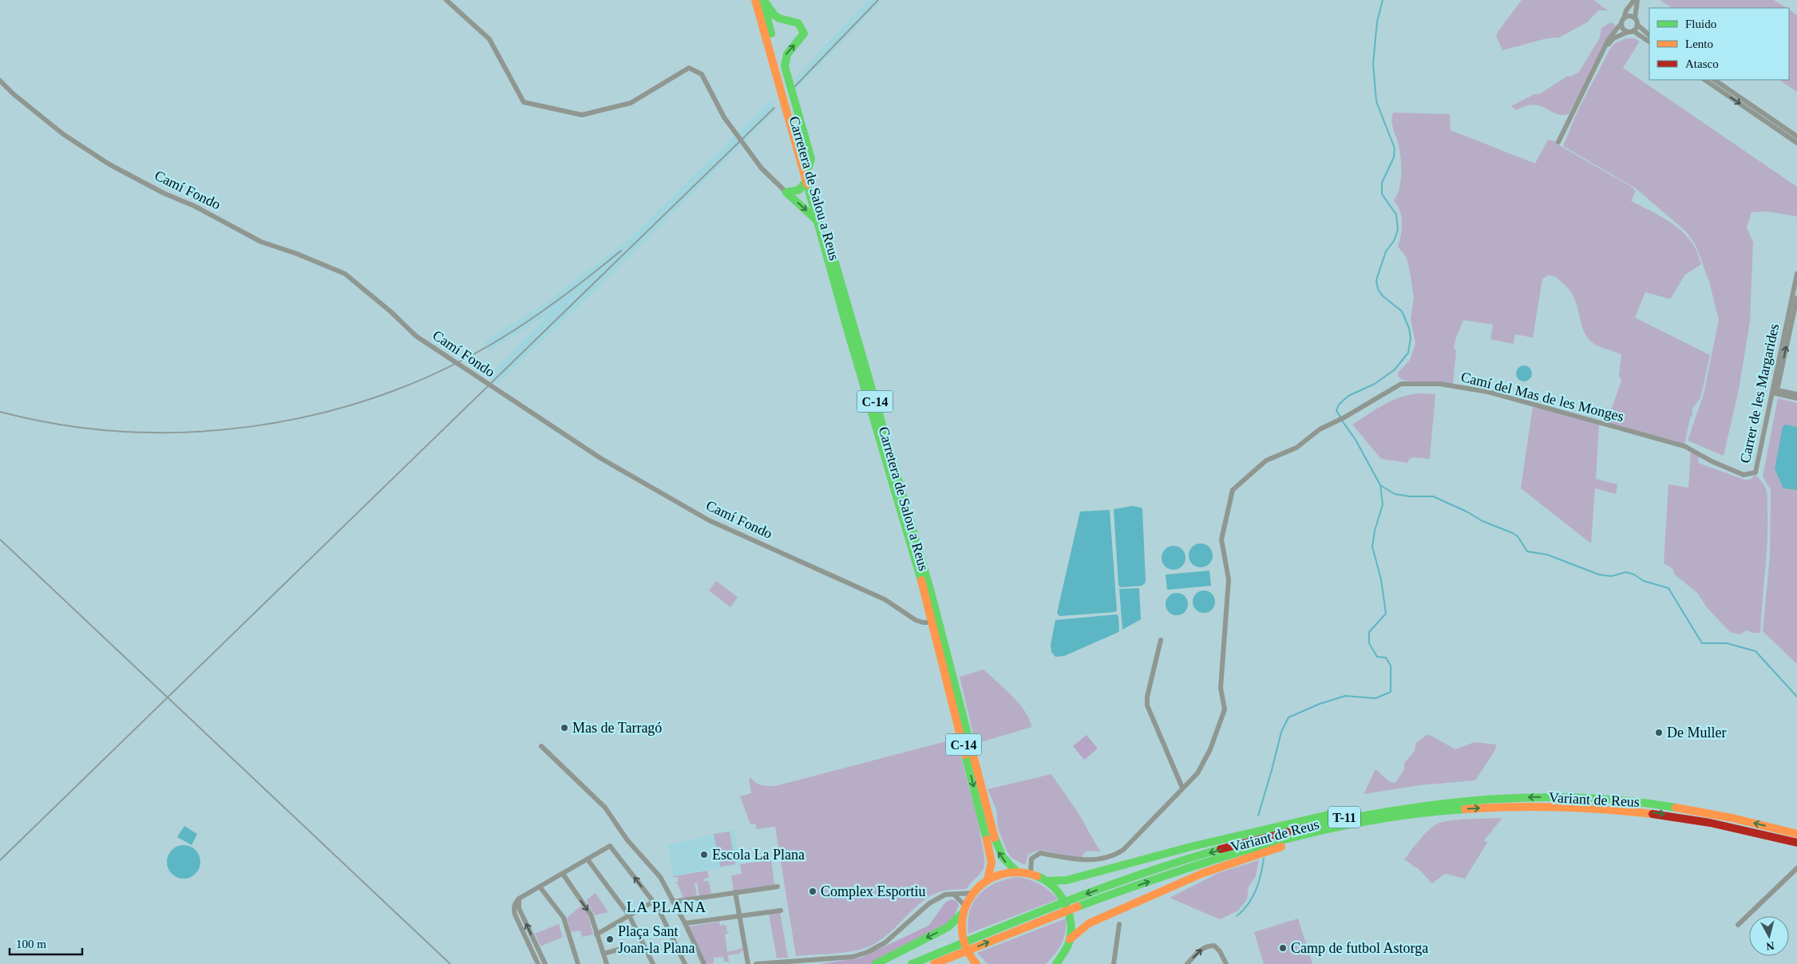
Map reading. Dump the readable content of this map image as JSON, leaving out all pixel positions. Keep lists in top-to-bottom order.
{
  "streets": {
    "main road": [
      "Carretera de Salou a Reus",
      "C-14",
      "Variant de Reus",
      "T-11"
    ],
    "street": ["Camí Fondo", "Carrer de les Margarides", "Camí del Mas de les Monges"]
  },
  "crossings": [
    ["Carretera de Salou a Reus", "C-14"],
    ["Camí Fondo", "C-14"],
    ["Carrer de les Margarides", "Camí del Mas de les Monges"]
  ],
  "districts": ["LA PLANA"],
  "places": [
    "Mas de Tarragó",
    "De Muller",
    "Escola La Plana",
    "Complex Esportiu",
    "Plaça Sant Joan-la Plana",
    "Camp de futbol Astorga"
  ],
  "legend": ["Fluido", "Lento", "Atasco"],
  "scale_bar": "100 m",
  "north": "bottom"
}
